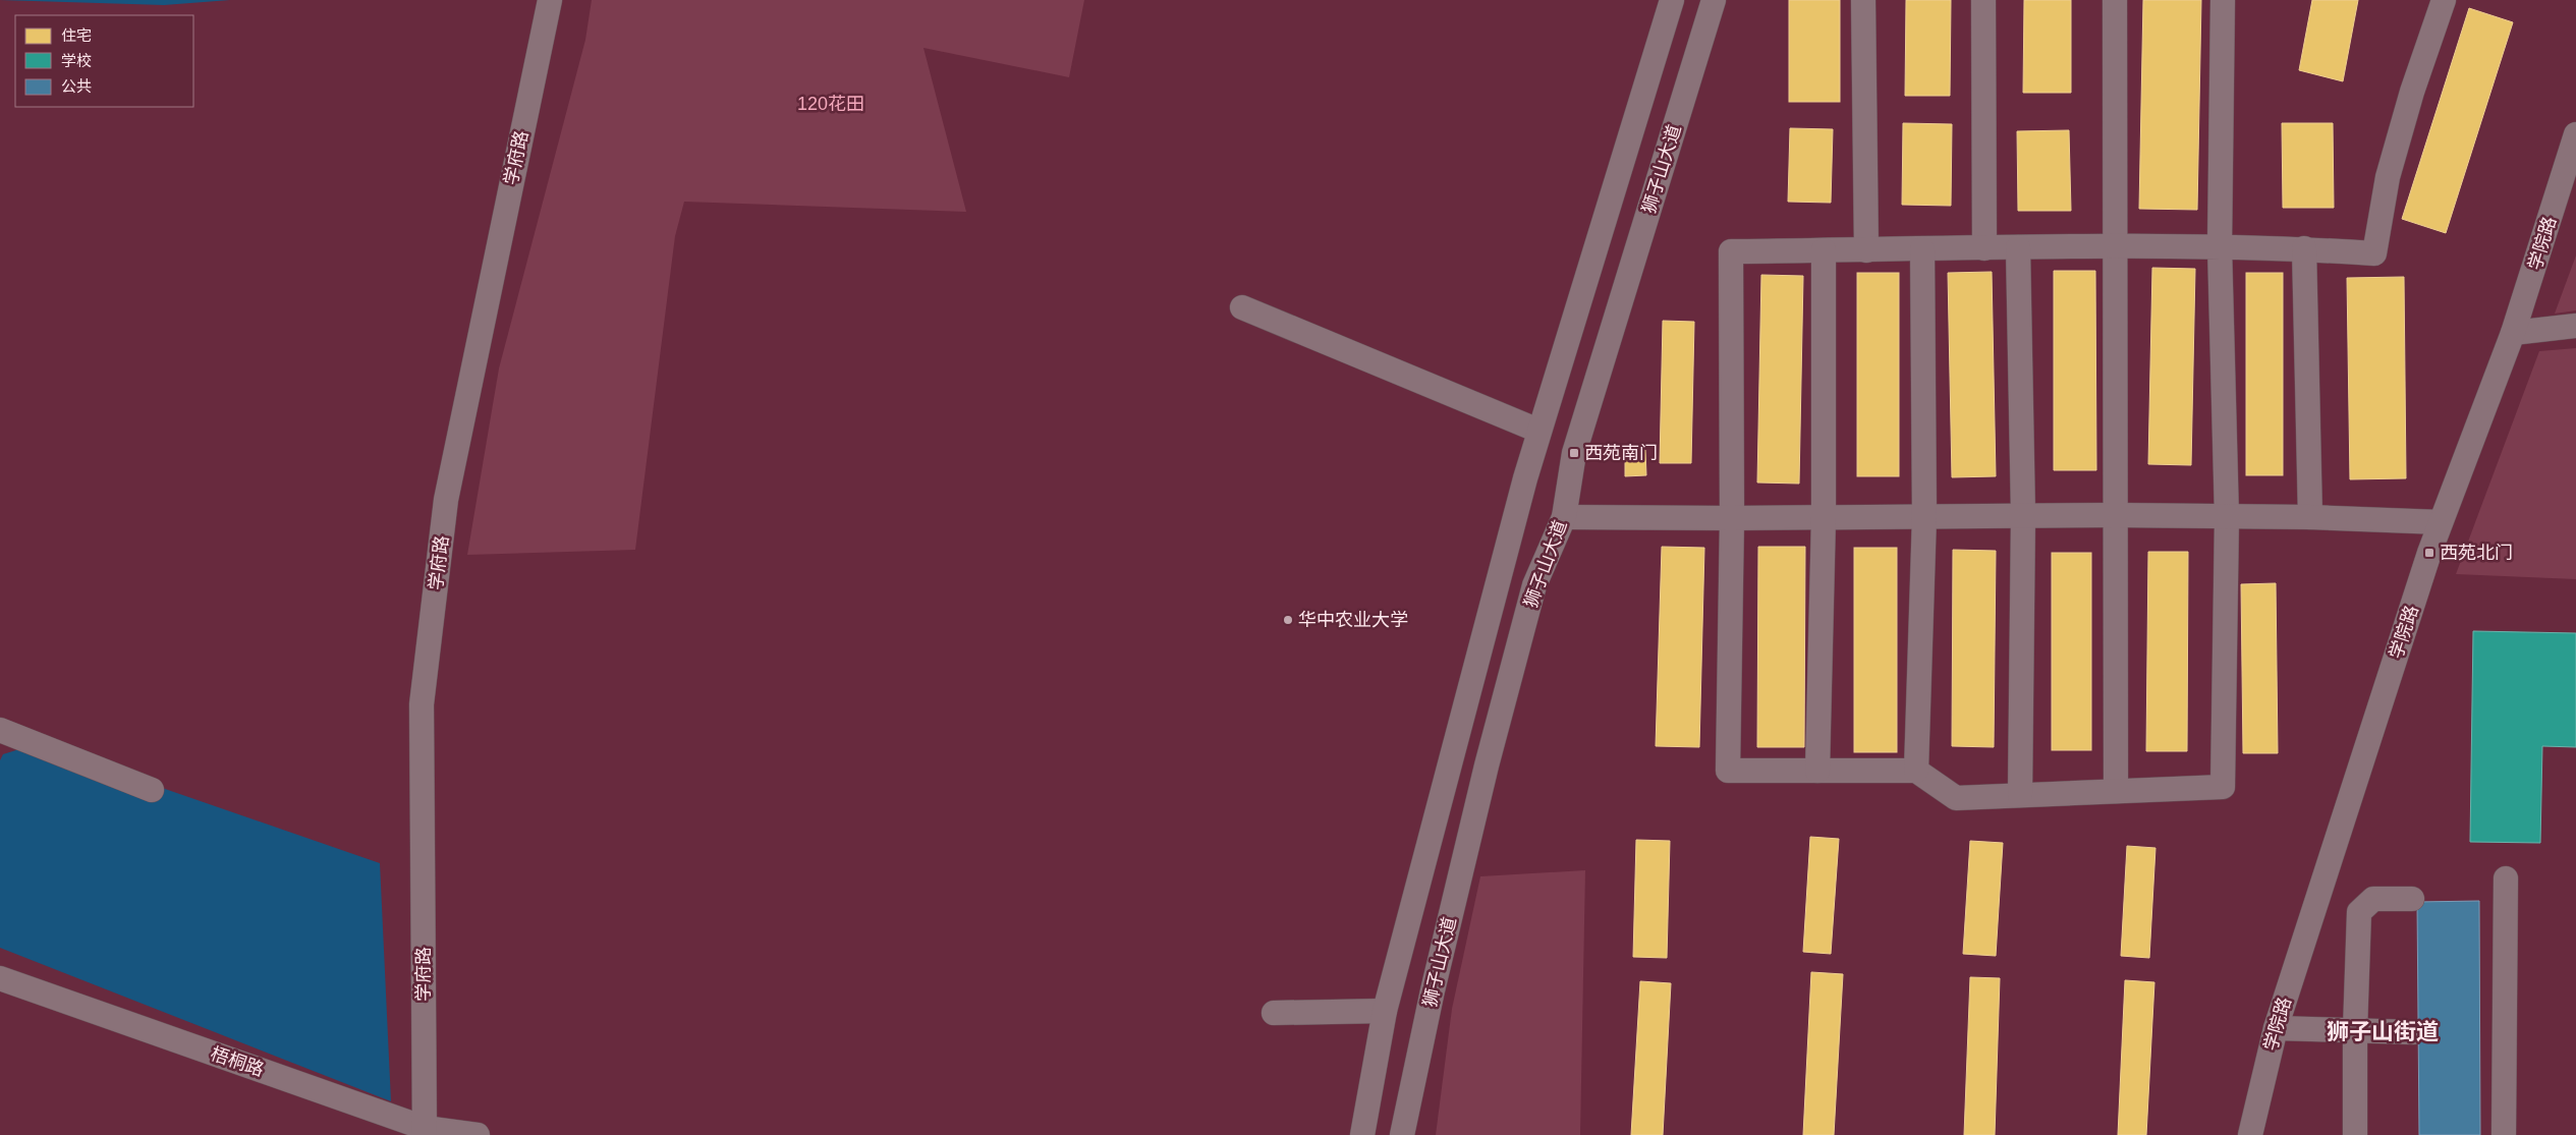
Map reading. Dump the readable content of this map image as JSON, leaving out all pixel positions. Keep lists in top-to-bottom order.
{
  "streets": {
    "street": [
      "学府路",
      "狮子山大道",
      "学院路",
      "梧桐路"
    ]
  },
  "crossings": [
    ["学府路", "梧桐路"]
  ],
  "districts": ["狮子山街道"],
  "parks": ["120花田"],
  "places": {
    "transit": ["西苑南门", "西苑北门"],
    "other": ["华中农业大学"]
  },
  "legend": ["住宅", "学校", "公共"]
}
